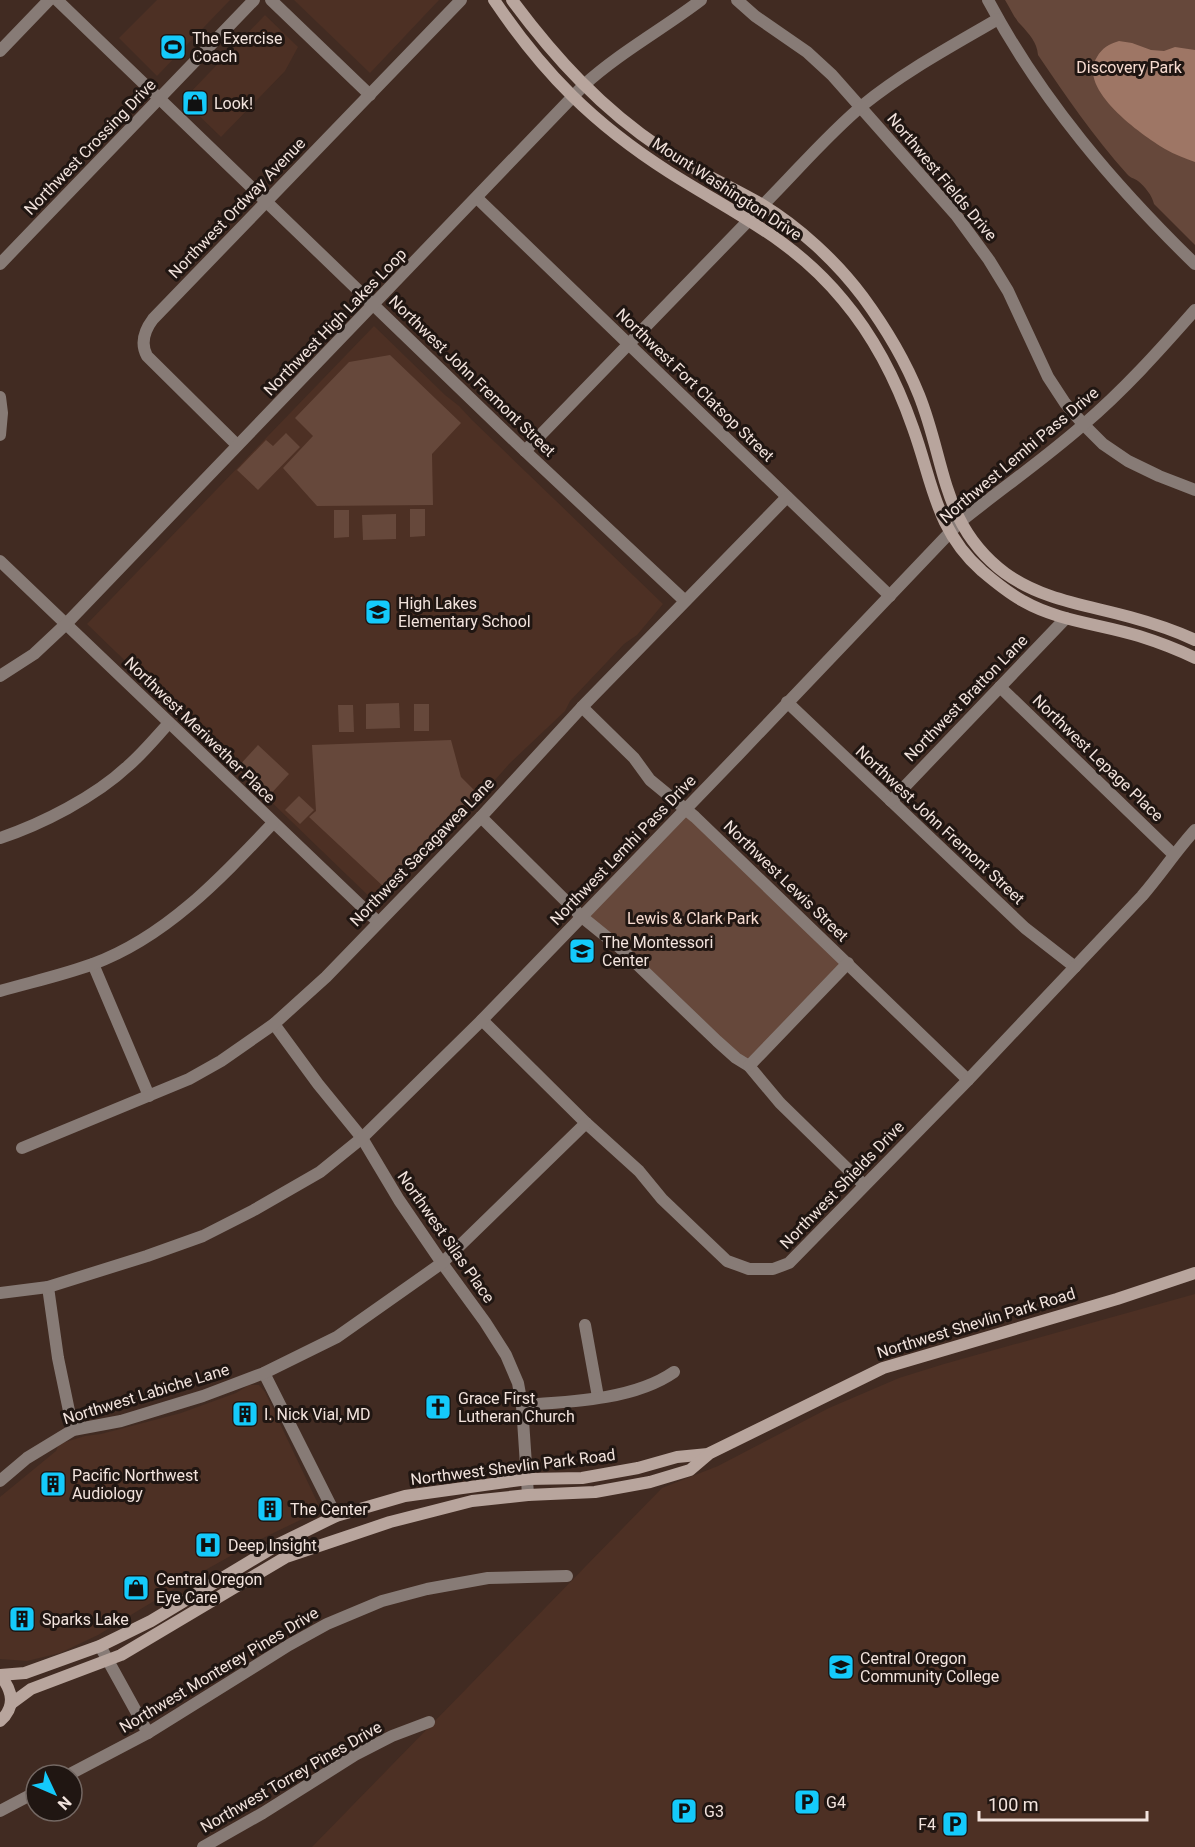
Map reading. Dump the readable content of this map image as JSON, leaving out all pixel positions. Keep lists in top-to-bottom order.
{
  "streets": {
    "main road": ["Mount Washington Drive", "Northwest Shevlin Park Road"],
    "street": [
      "Northwest Crossing Drive",
      "Northwest Fields Drive",
      "Northwest Ordway Avenue",
      "Northwest High Lakes Loop",
      "Northwest John Fremont Street",
      "Northwest Fort Clatsop Street",
      "Northwest Lemhi Pass Drive",
      "Northwest Bratton Lane",
      "Northwest Meriwether Place",
      "Northwest Lepage Place",
      "Northwest Sacagawea Lane",
      "Northwest Lewis Street",
      "Northwest Shields Drive",
      "Northwest Silas Place",
      "Northwest Labiche Lane",
      "Northwest Monterey Pines Drive",
      "Northwest Torrey Pines Drive"
    ]
  },
  "crossings": [
    ["Northwest Crossing Drive", "Northwest John Fremont Street"],
    ["Northwest Fields Drive", "Northwest Lemhi Pass Drive"],
    ["Mount Washington Drive", "Northwest High Lakes Loop"],
    ["Mount Washington Drive", "Northwest Lemhi Pass Drive"],
    ["Mount Washington Drive", "Northwest Bratton Lane"],
    ["Northwest Ordway Avenue", "Northwest High Lakes Loop"],
    ["Northwest Ordway Avenue", "Northwest John Fremont Street"],
    ["Northwest High Lakes Loop", "Northwest John Fremont Street"],
    ["Northwest High Lakes Loop", "Northwest Fort Clatsop Street"],
    ["Northwest High Lakes Loop", "Northwest Meriwether Place"],
    ["Northwest John Fremont Street", "Northwest Lemhi Pass Drive"],
    ["Northwest John Fremont Street", "Northwest Bratton Lane"],
    ["Northwest John Fremont Street", "Northwest Sacagawea Lane"],
    ["Northwest John Fremont Street", "Northwest Shields Drive"],
    ["Northwest Fort Clatsop Street", "Northwest Lemhi Pass Drive"],
    ["Northwest Fort Clatsop Street", "Northwest Sacagawea Lane"],
    ["Northwest Lemhi Pass Drive", "Northwest Lewis Street"],
    ["Northwest Lemhi Pass Drive", "Northwest Shields Drive"],
    ["Northwest Lemhi Pass Drive", "Northwest Silas Place"],
    ["Northwest Bratton Lane", "Northwest Lepage Place"],
    ["Northwest Meriwether Place", "Northwest Sacagawea Lane"],
    ["Northwest Lepage Place", "Northwest Shields Drive"],
    ["Northwest Sacagawea Lane", "Northwest Lewis Street"],
    ["Northwest Sacagawea Lane", "Northwest Silas Place"],
    ["Northwest Lewis Street", "Northwest Shields Drive"],
    ["Northwest Shields Drive", "Northwest Labiche Lane"],
    ["Northwest Silas Place", "Northwest Shevlin Park Road"],
    ["Northwest Silas Place", "Northwest Labiche Lane"]
  ],
  "parks": ["Discovery Park", "Lewis & Clark Park"],
  "places": {
    "sports": ["The Exercise Coach"],
    "shop": ["Look!", "Central Oregon Eye Care"],
    "school or university": ["High Lakes Elementary School", "The Montessori Center", "Central Oregon Community College"],
    "church": ["Grace First Lutheran Church"],
    "building": [
      "I. Nick Vial, MD",
      "Pacific Northwest Audiology",
      "The Center",
      "Sparks Lake"
    ],
    "hospital": ["Deep Insight"],
    "parking": ["G4", "G3", "F4"]
  },
  "scale_bar": "100 m",
  "north": "bottom right"
}
